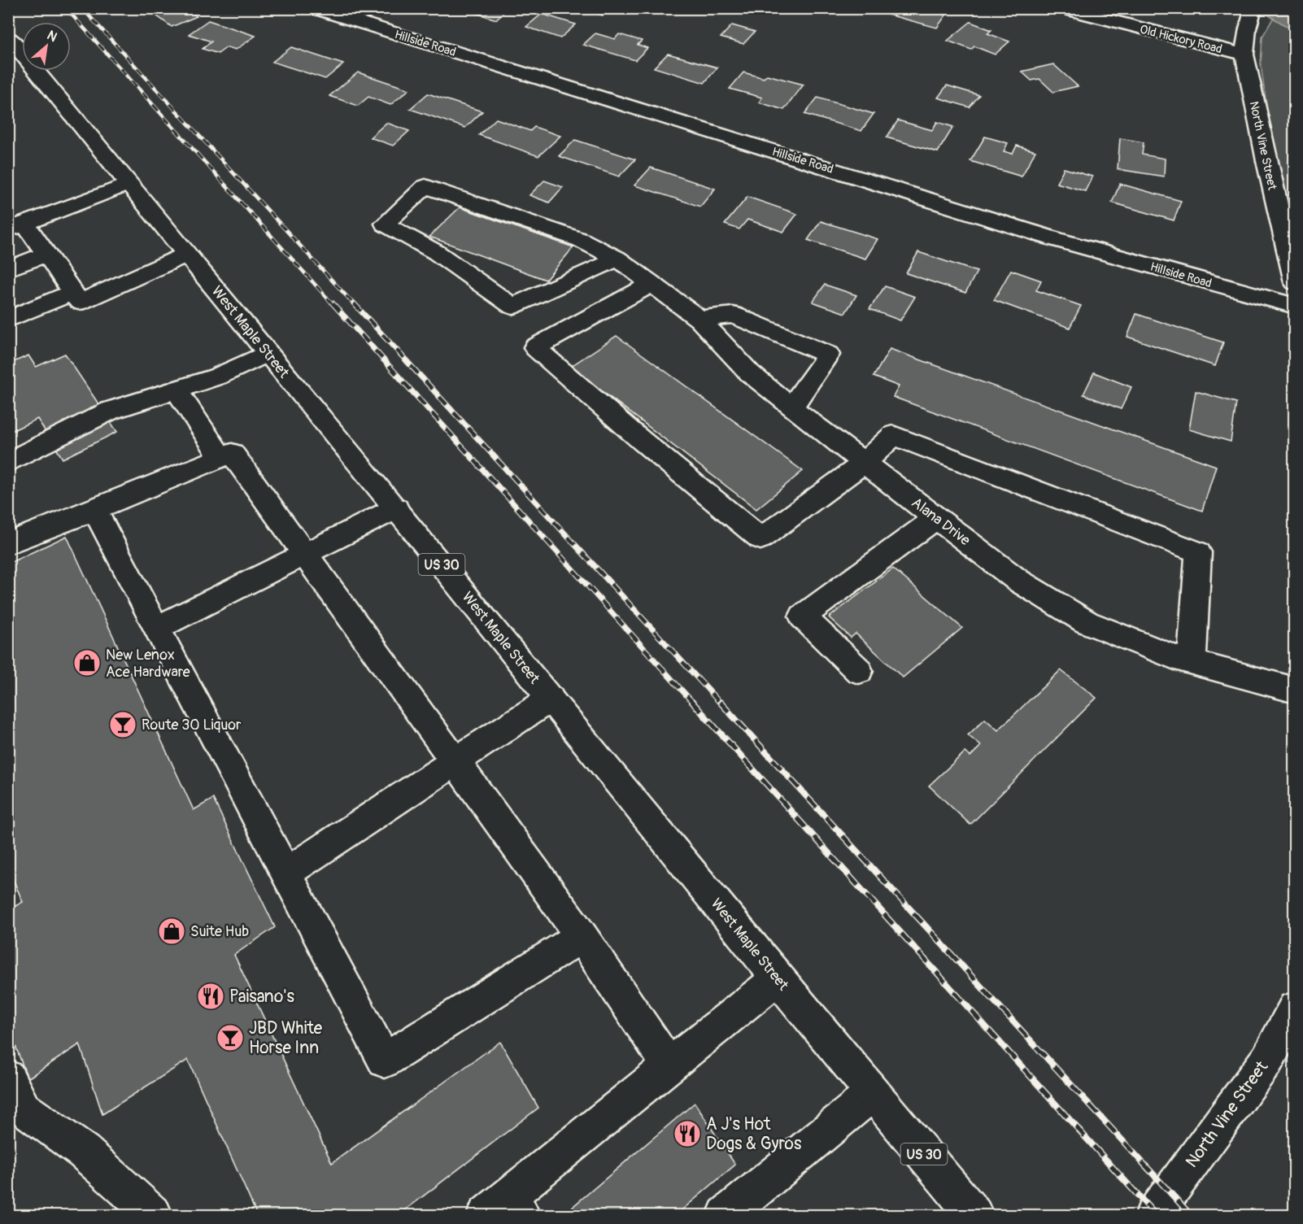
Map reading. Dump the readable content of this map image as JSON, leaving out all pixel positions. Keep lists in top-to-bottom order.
{
  "streets": {
    "street": [
      "Old Hickory Road",
      "Hillside Road",
      "North Vine Street",
      "West Maple Street",
      "Alana Drive",
      "US 30"
    ]
  },
  "crossings": [
    ["Old Hickory Road", "North Vine Street"]
  ],
  "places": {
    "shop": ["New Lenox Ace Hardware", "Suite Hub"],
    "bar": ["Route 30 Liquor", "JBD White Horse Inn"],
    "restaurant": ["Paisano's", "A J's Hot Dogs & Gyros"]
  },
  "north": "top right"
}
